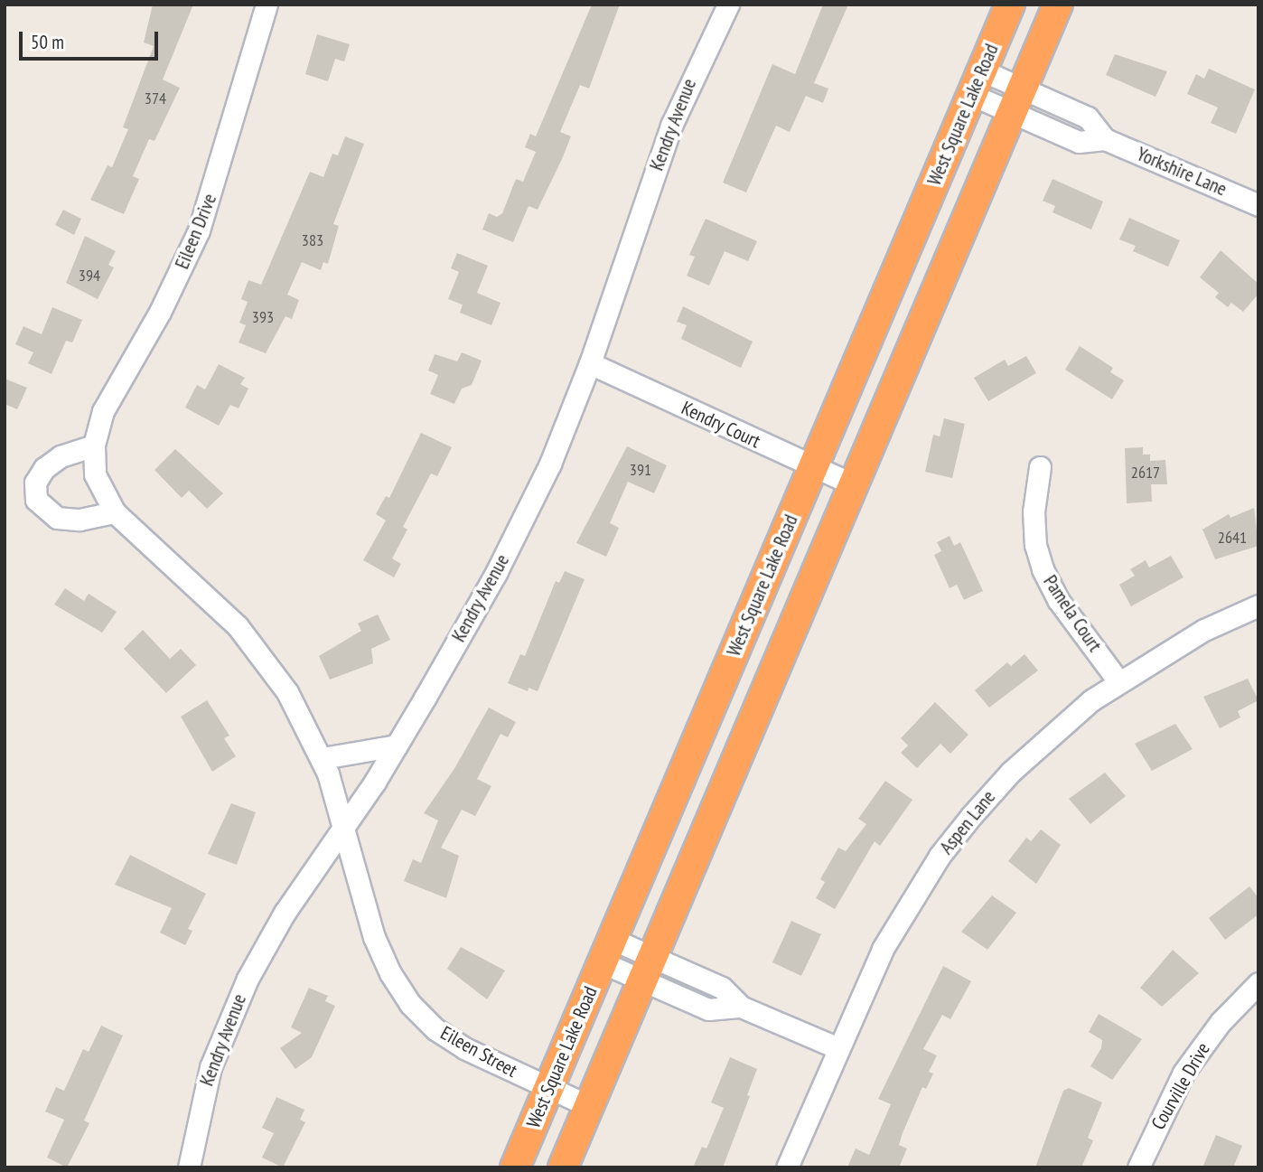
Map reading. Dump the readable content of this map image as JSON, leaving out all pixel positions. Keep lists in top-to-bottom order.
{
  "streets": {
    "highway": ["West Square Lake Road"],
    "street": [
      "Kendry Avenue",
      "Yorkshire Lane",
      "Eileen Drive",
      "Kendry Court",
      "Pamela Court",
      "Aspen Lane",
      "Eileen Street",
      "Courville Drive"
    ]
  },
  "crossings": [
    ["West Square Lake Road", "Yorkshire Lane"],
    ["West Square Lake Road", "Kendry Court"],
    ["West Square Lake Road", "Eileen Street"],
    ["Kendry Avenue", "Eileen Drive"],
    ["Kendry Avenue", "Kendry Court"],
    ["Kendry Avenue", "Eileen Street"],
    ["Eileen Drive", "Eileen Street"],
    ["Pamela Court", "Aspen Lane"]
  ],
  "house_numbers": [
    "374",
    "383",
    "394",
    "393",
    "391",
    "2617",
    "2641"
  ],
  "scale_bar": "50 m"
}
